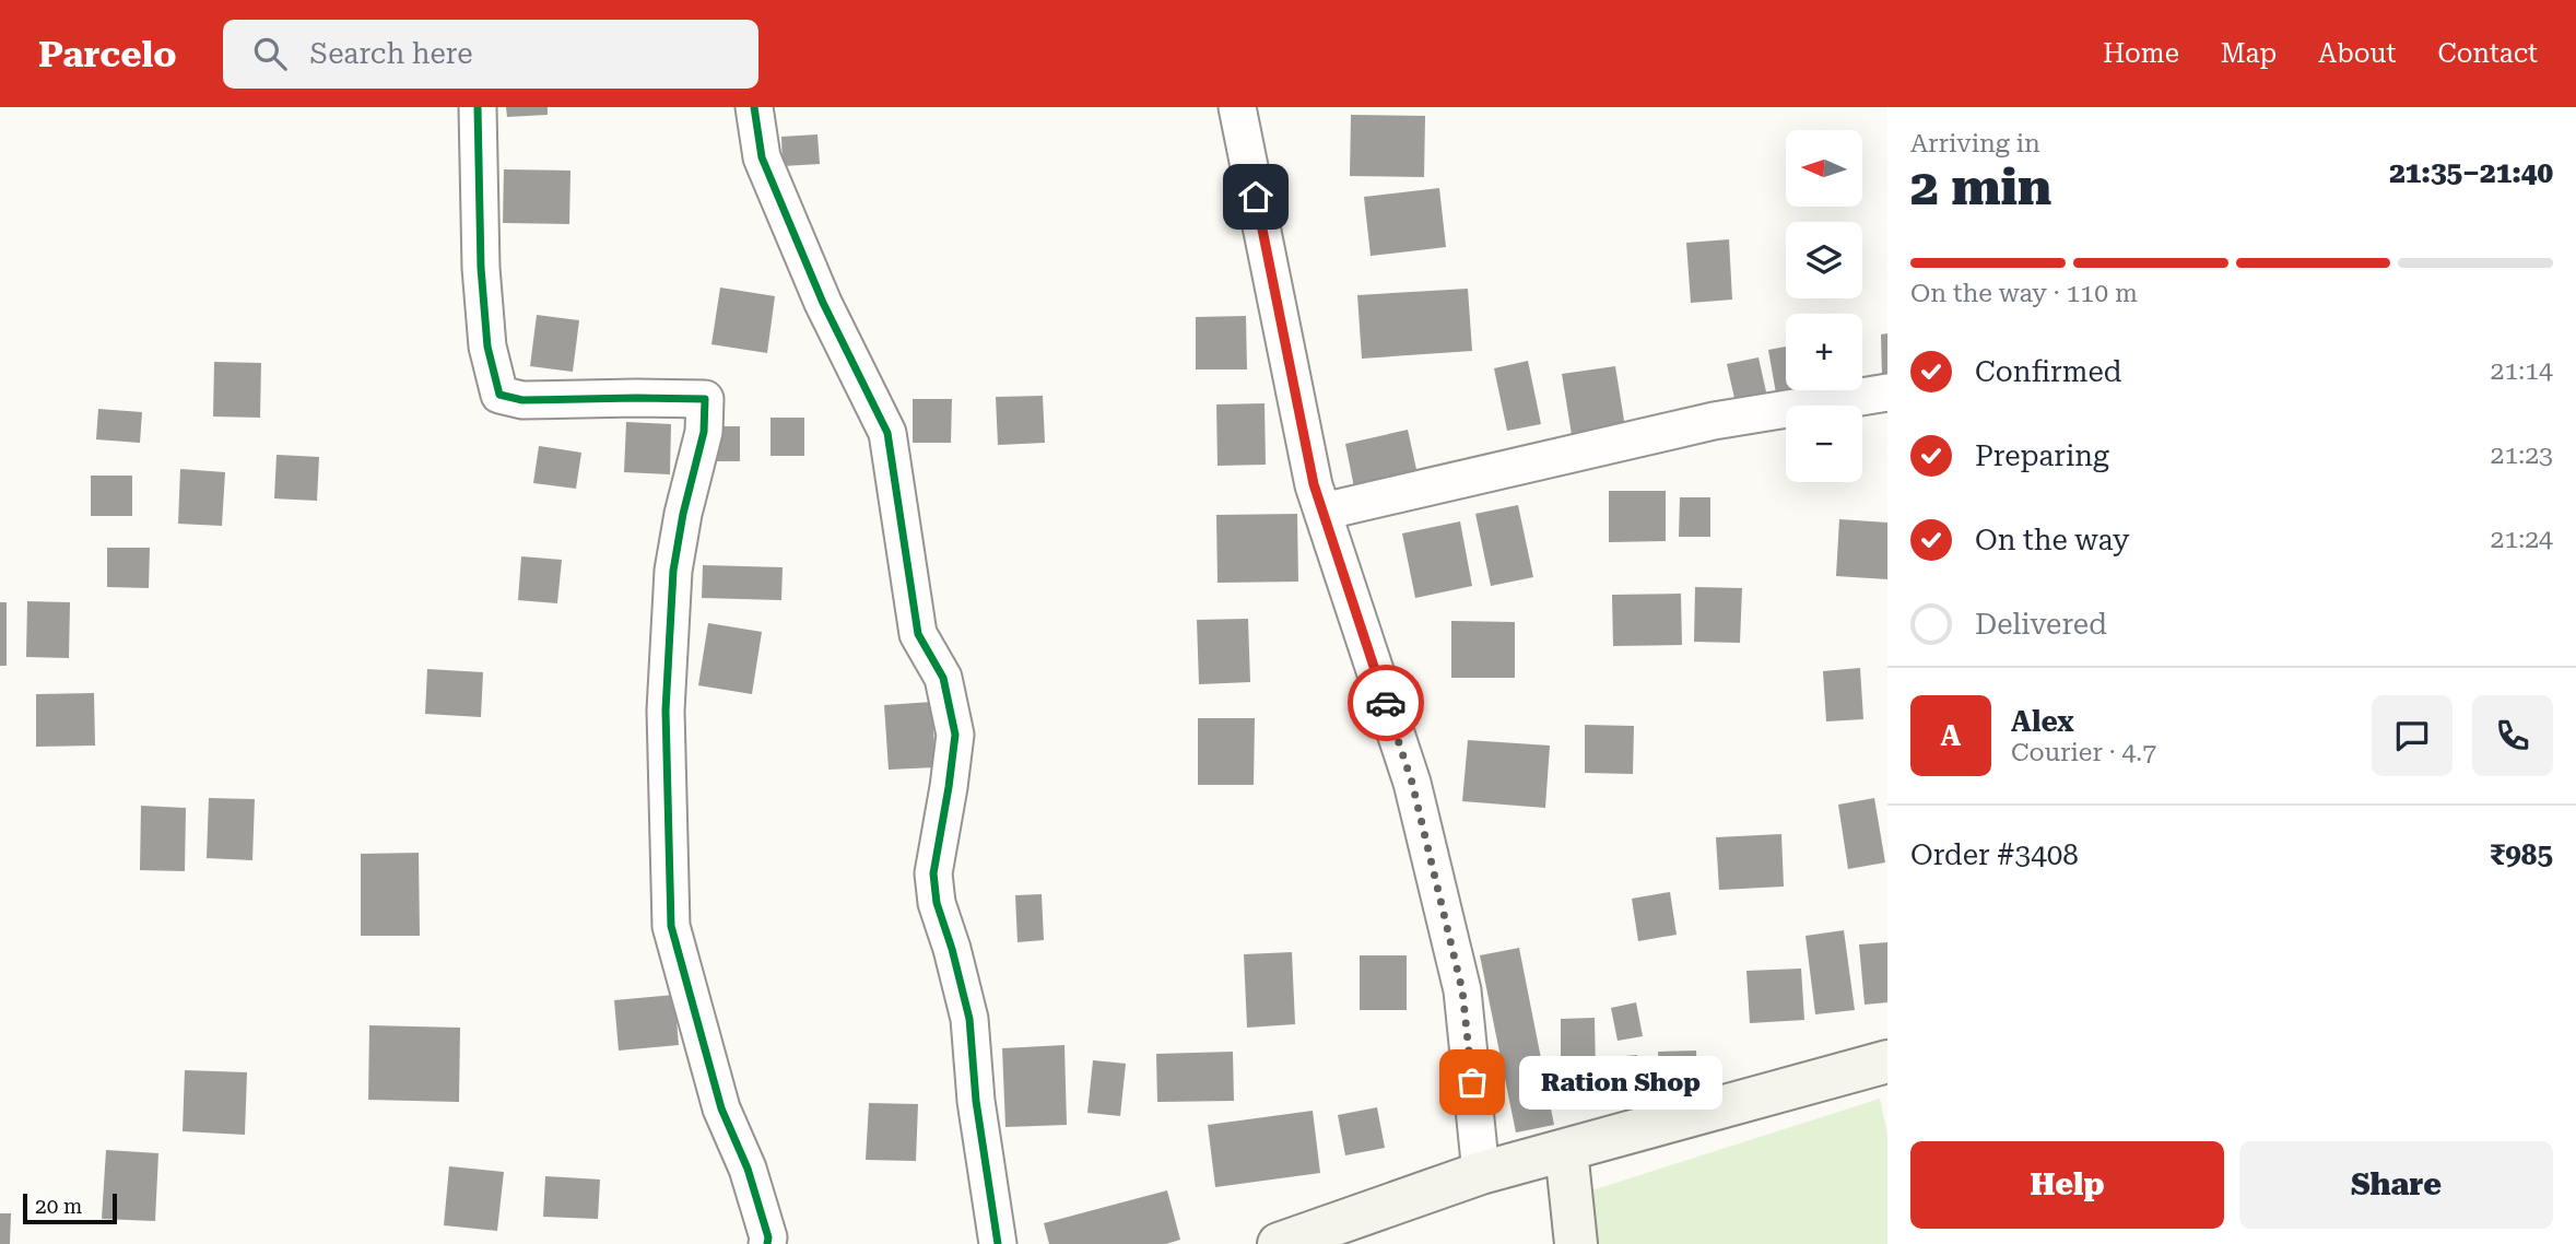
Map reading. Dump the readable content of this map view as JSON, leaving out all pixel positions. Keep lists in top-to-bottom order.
{
  "places": ["Ration Shop"],
  "scale_bar": "20 m",
  "north": "left",
  "page": {
    "header": "Parcelo",
    "search": "Search here",
    "nav": [
      "Home",
      "Map",
      "About",
      "Contact"
    ],
    "heading": ["2 min", "Arriving in", "21:35–21:40"],
    "panel": [
      "Alex",
      "Courier · 4.7",
      "Order #3408",
      "₹985"
    ],
    "map_buttons": ["+", "−"],
    "bar": "On the way · 110 m",
    "list": [
      ["Confirmed", "21:14"],
      ["Preparing", "21:23"],
      ["On the way", "21:24"],
      "Delivered"
    ],
    "round": "A",
    "bubble": "Ration Shop",
    "buttons": ["Help", "Share"],
    "scale": "20 m"
  }
}
